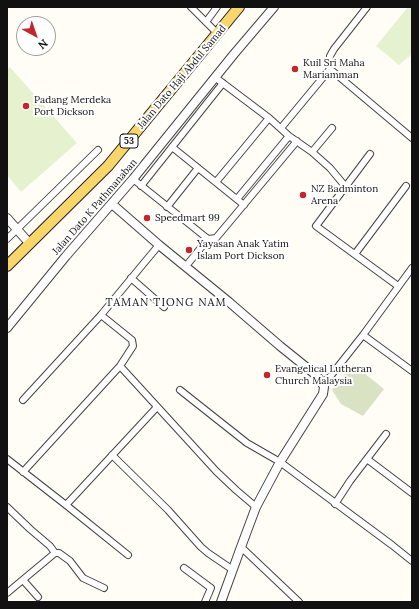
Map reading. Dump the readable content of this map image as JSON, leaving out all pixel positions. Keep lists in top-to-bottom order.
{
  "streets": {
    "main road": ["Jalan Dato Haji Abdul Samad", "53"],
    "street": ["Jalan Dato K Pathmanaban"]
  },
  "districts": ["TAMAN TIONG NAM"],
  "places": [
    "Kuil Sri Maha Mariamman",
    "Padang Merdeka Port Dickson",
    "NZ Badminton Arena",
    "Speedmart 99",
    "Yayasan Anak Yatim Islam Port Dickson",
    "Evangelical Lutheran Church Malaysia"
  ],
  "north": "bottom right"
}
